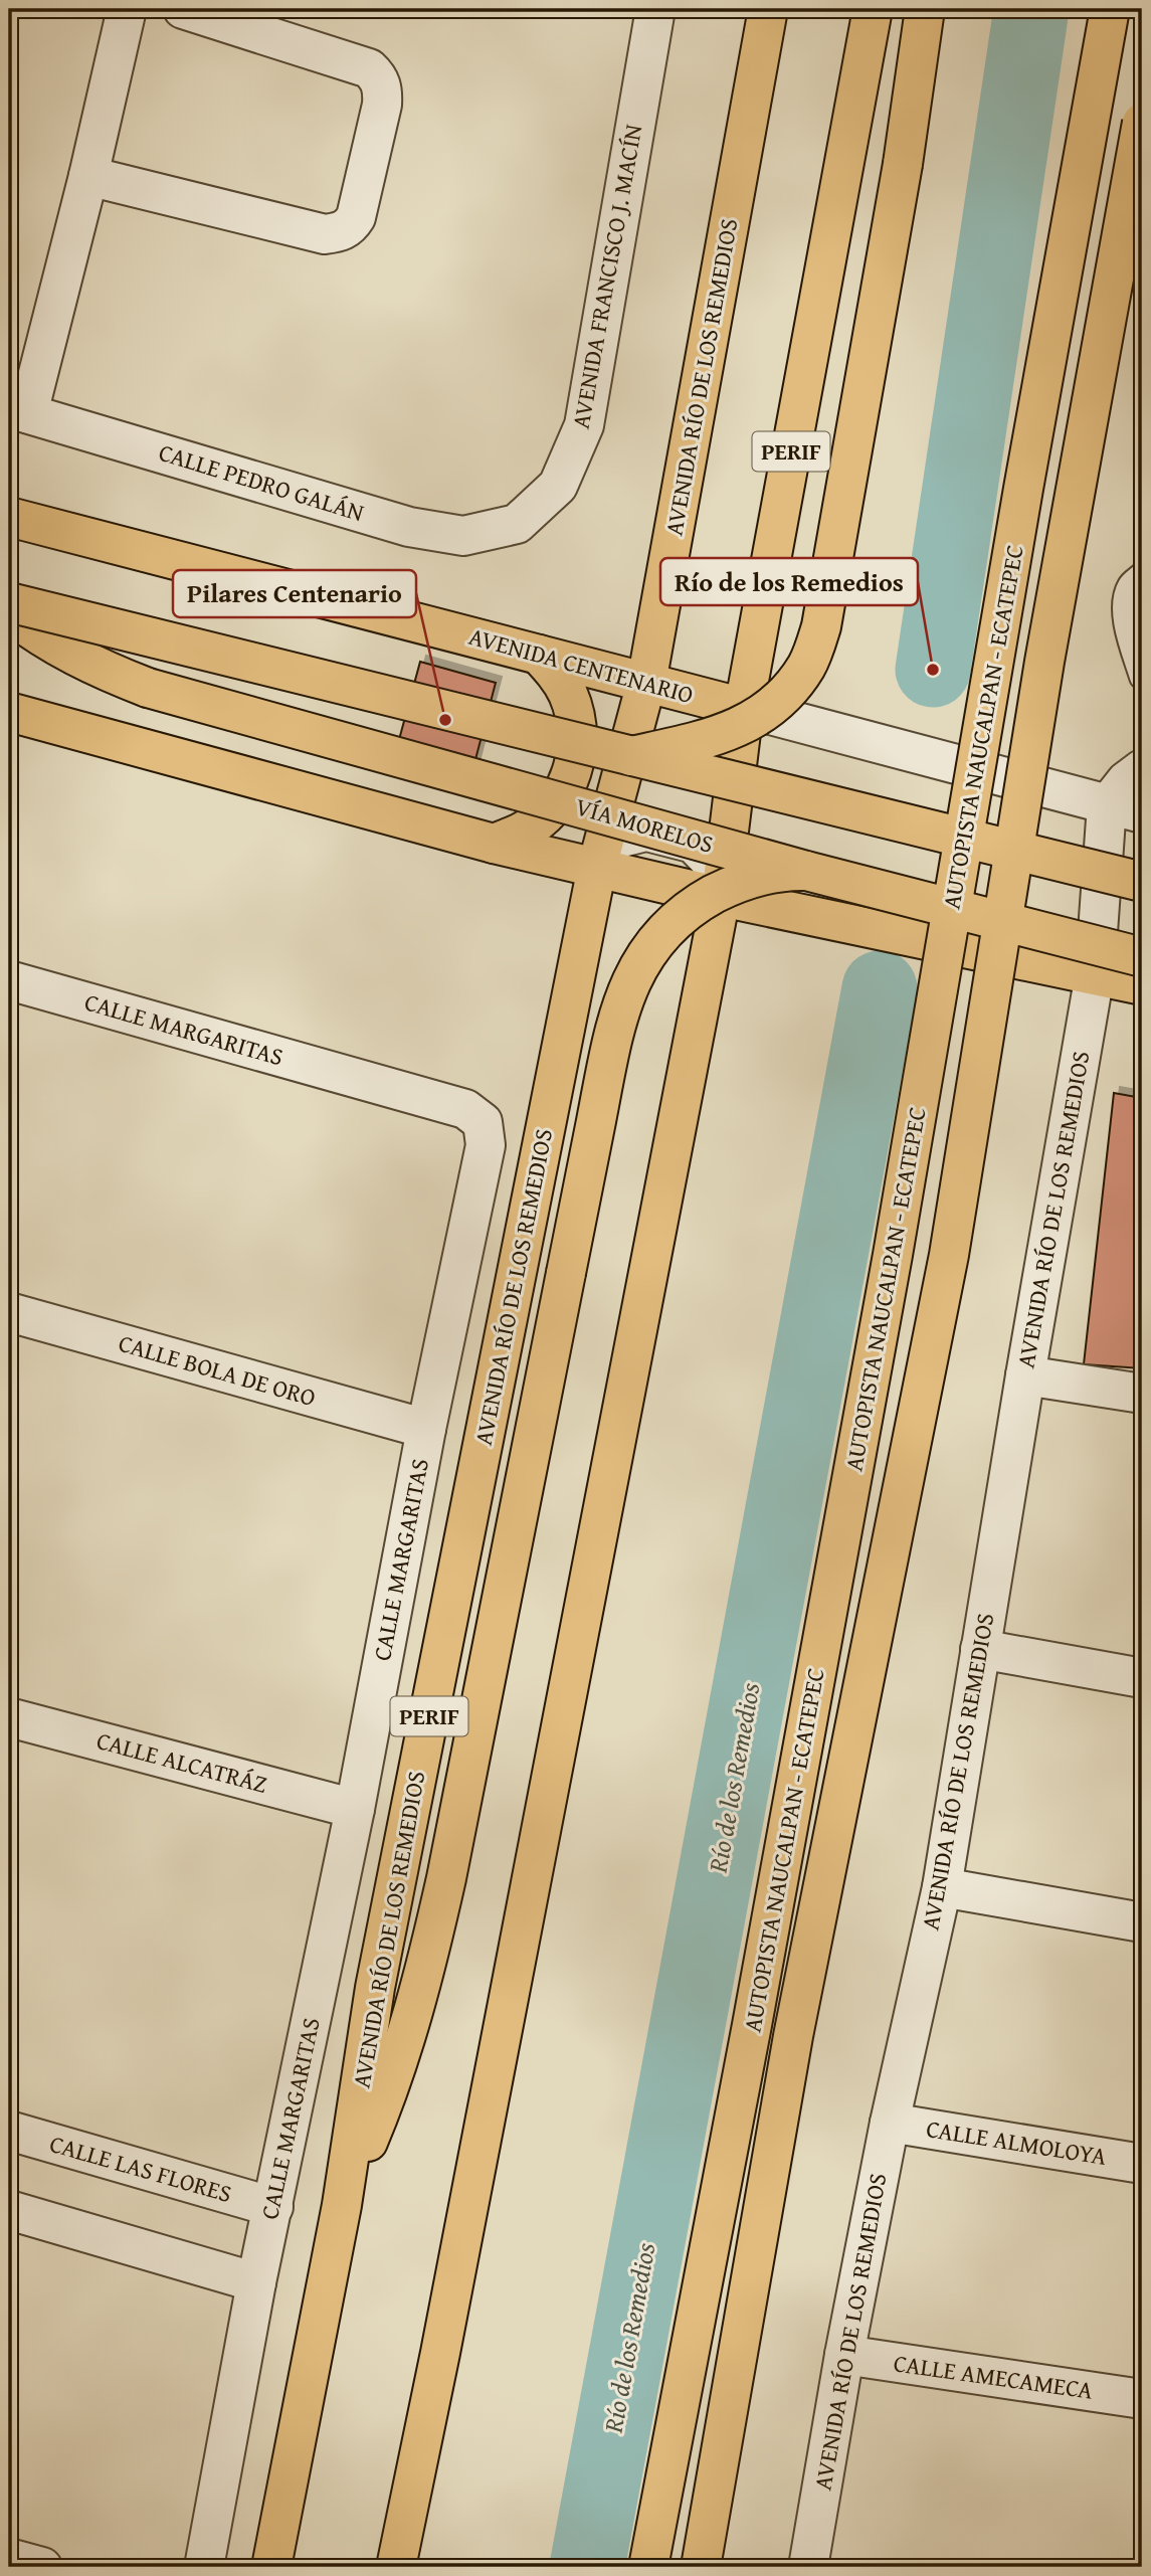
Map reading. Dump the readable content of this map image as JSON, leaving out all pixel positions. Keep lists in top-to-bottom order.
{
  "streets": {
    "main road": [
      "AVENIDA RÍO DE LOS REMEDIOS",
      "PERIF",
      "AVENIDA CENTENARIO",
      "AUTOPISTA NAUCALPAN - ECATEPEC",
      "VÍA MORELOS"
    ],
    "street": [
      "AVENIDA FRANCISCO J. MACÍN",
      "CALLE PEDRO GALÁN",
      "CALLE MARGARITAS",
      "CALLE BOLA DE ORO",
      "CALLE ALCATRÁZ",
      "CALLE ALMOLOYA",
      "CALLE LAS FLORES",
      "CALLE AMECAMECA"
    ]
  },
  "crossings": [
    ["AVENIDA FRANCISCO J. MACÍN", "CALLE PEDRO GALÁN"],
    ["AVENIDA RÍO DE LOS REMEDIOS", "AVENIDA CENTENARIO"],
    ["AVENIDA RÍO DE LOS REMEDIOS", "CALLE ALMOLOYA"],
    ["AVENIDA RÍO DE LOS REMEDIOS", "CALLE AMECAMECA"],
    ["PERIF", "AVENIDA CENTENARIO"],
    ["CALLE MARGARITAS", "CALLE BOLA DE ORO"],
    ["CALLE MARGARITAS", "CALLE ALCATRÁZ"],
    ["CALLE MARGARITAS", "CALLE LAS FLORES"]
  ],
  "water": ["Río de los Remedios"],
  "places": ["Río de los Remedios", "Pilares Centenario"]
}
